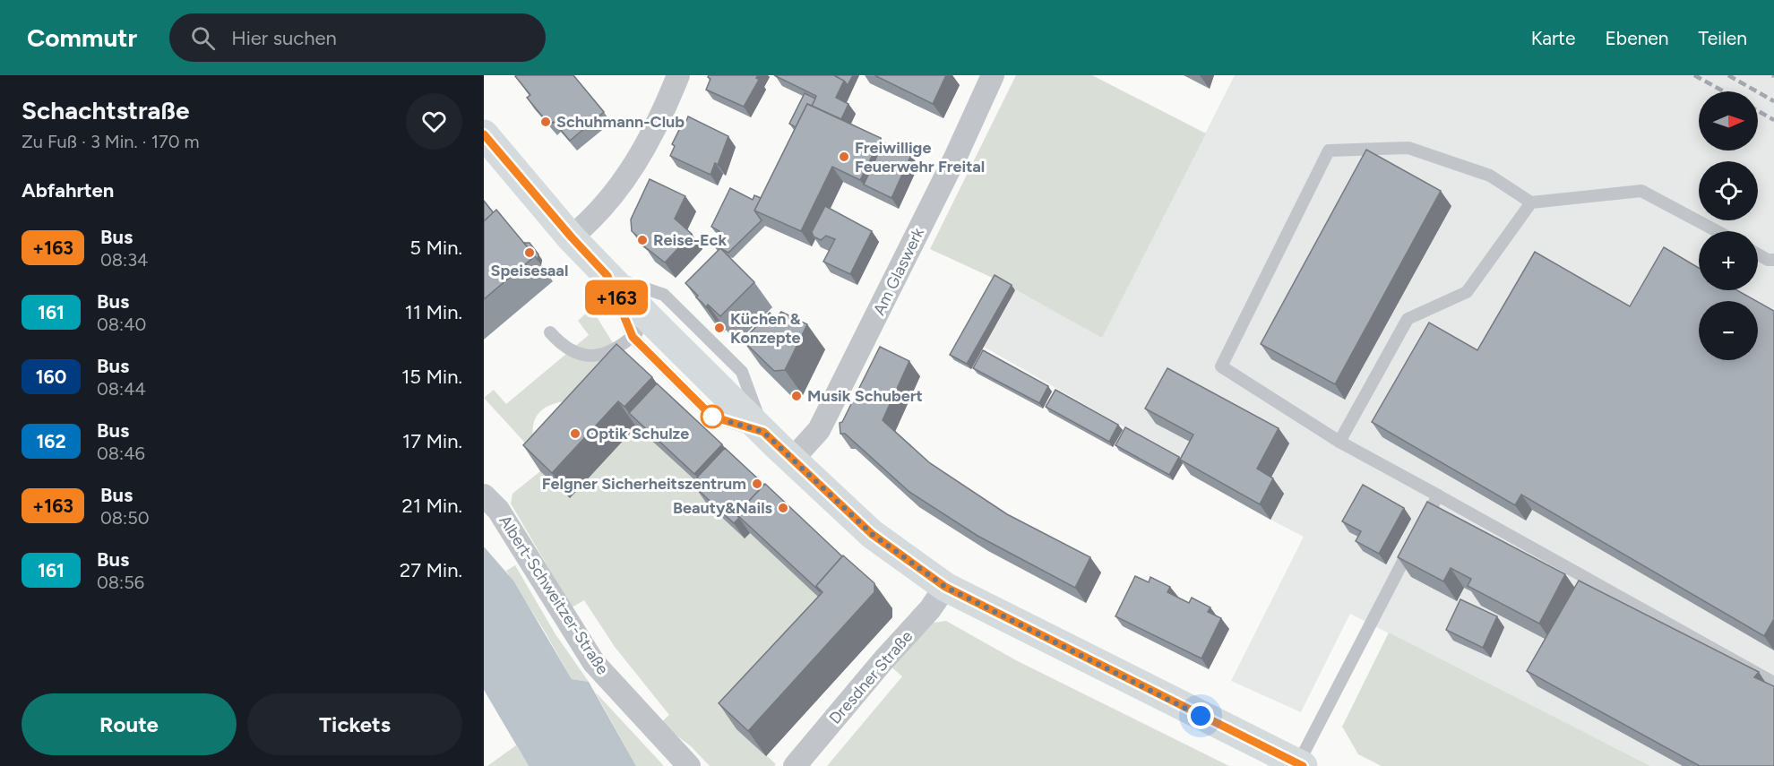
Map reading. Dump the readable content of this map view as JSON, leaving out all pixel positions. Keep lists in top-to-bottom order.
{
  "streets": {
    "street": ["Am Glaswerk", "Albert-Schweitzer-Straße", "Dresdner Straße"]
  },
  "places": [
    "Schuhmann-Club",
    "Freiwillige Feuerwehr Freital",
    "Reise-Eck",
    "Speisesaal",
    "Küchen & Konzepte",
    "Musik Schubert",
    "Optik Schulze",
    "Felgner Sicherheitszentrum",
    "Beauty&Nails"
  ],
  "lines": ["bus line +163"],
  "north": "right",
  "page": {
    "header": "Commutr",
    "search": "Hier suchen",
    "nav": ["Karte", "Ebenen", "Teilen"],
    "heading": [
      ["Schachtstraße", "Zu Fuß · 3 Min. · 170 m"],
      "Abfahrten"
    ],
    "on_map": "+163",
    "map_buttons": ["+", "−"],
    "list": [
      {
        "mark": "+163",
        "name": "Bus",
        "note": "08:34",
        "value": "5 Min."
      },
      {
        "mark": "161",
        "name": "Bus",
        "note": "08:40",
        "value": "11 Min."
      },
      {
        "mark": "160",
        "name": "Bus",
        "note": "08:44",
        "value": "15 Min."
      },
      {
        "mark": "162",
        "name": "Bus",
        "note": "08:46",
        "value": "17 Min."
      },
      {
        "mark": "+163",
        "name": "Bus",
        "note": "08:50",
        "value": "21 Min."
      },
      {
        "mark": "161",
        "name": "Bus",
        "note": "08:56",
        "value": "27 Min."
      }
    ],
    "buttons": ["Route", "Tickets"]
  }
}
